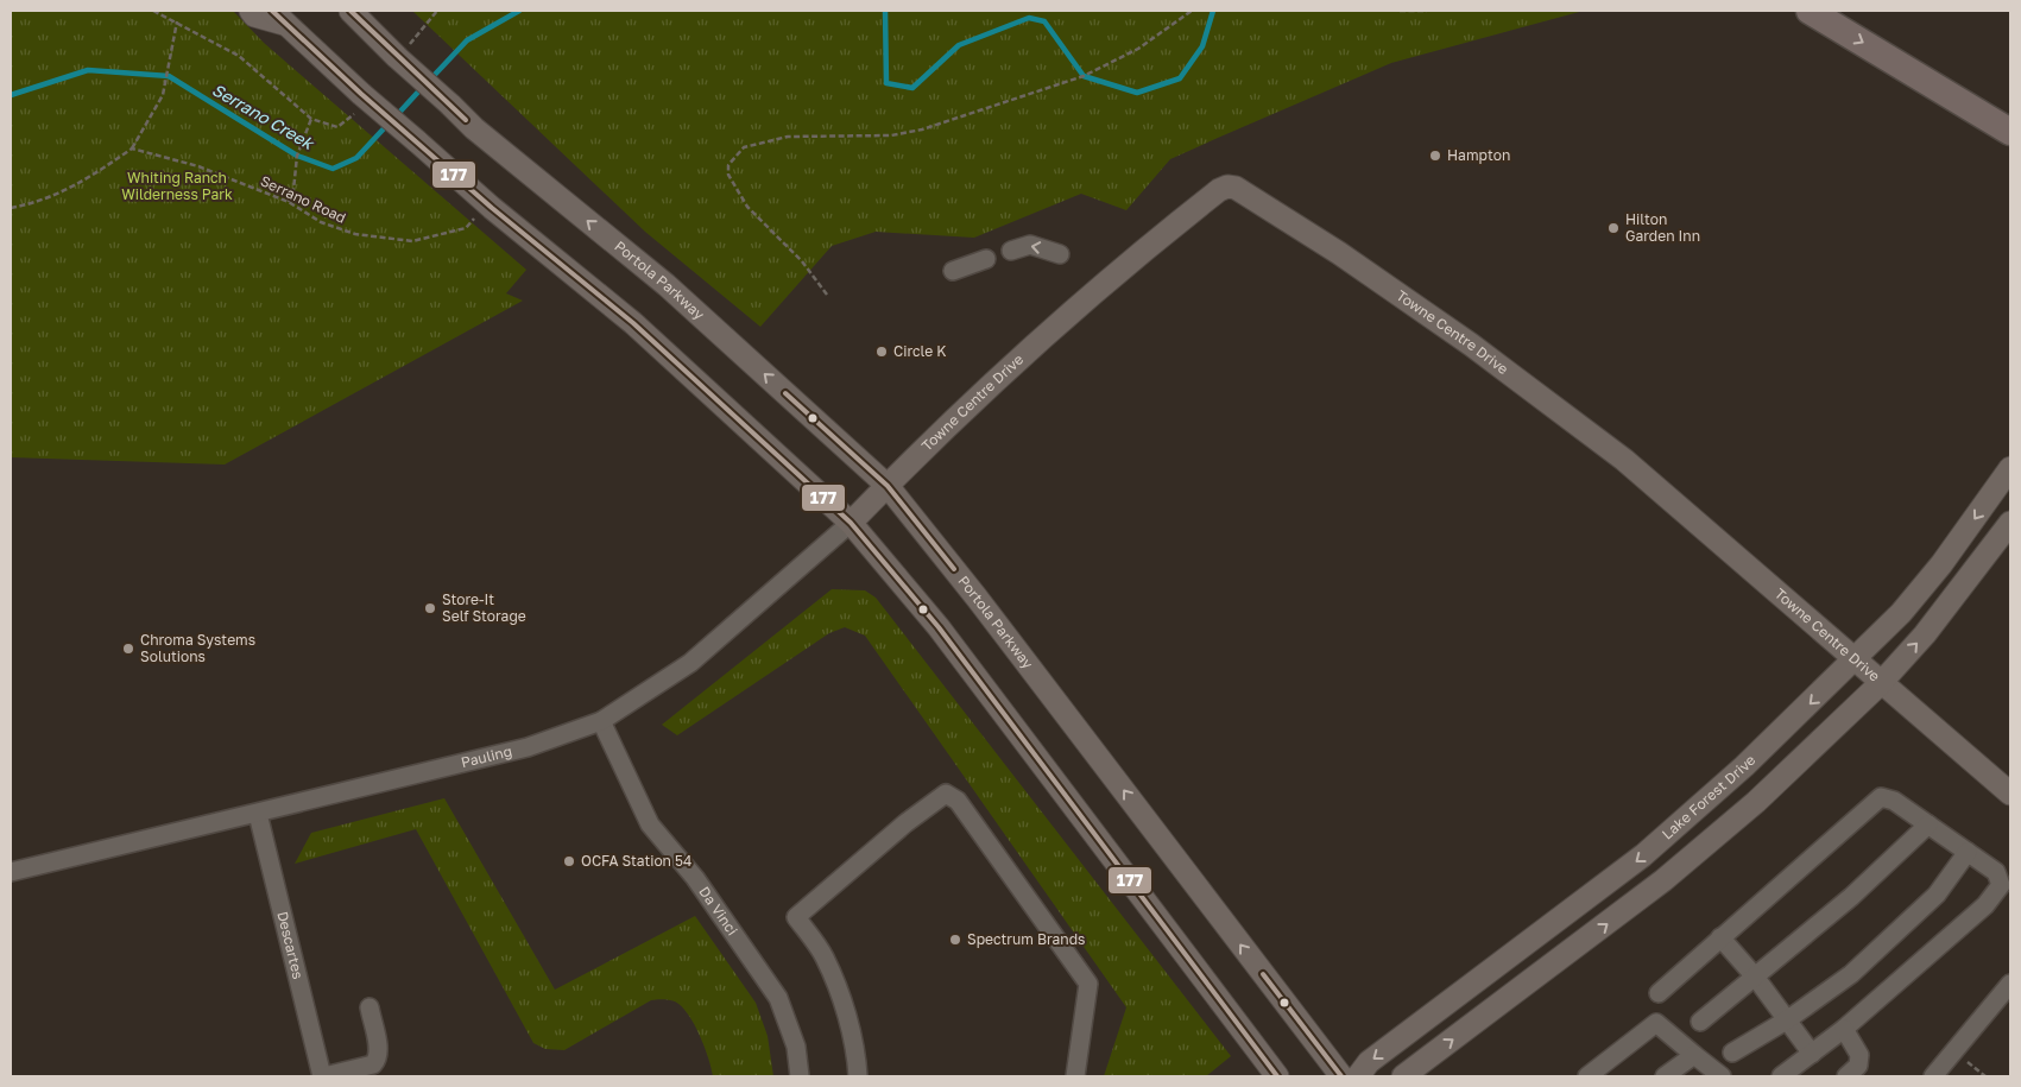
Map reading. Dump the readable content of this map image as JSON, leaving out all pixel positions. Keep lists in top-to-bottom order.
{
  "streets": {
    "main road": [
      "Portola Parkway",
      "Towne Centre Drive",
      "Pauling",
      "Lake Forest Drive"
    ],
    "street": ["Da Vinci", "Descartes"],
    "path": ["Serrano Road"]
  },
  "crossings": [
    ["Portola Parkway", "Towne Centre Drive"],
    ["Portola Parkway", "Pauling"],
    ["Towne Centre Drive", "Pauling"],
    ["Towne Centre Drive", "Lake Forest Drive"],
    ["Pauling", "Da Vinci"],
    ["Pauling", "Descartes"]
  ],
  "water": ["Serrano Creek"],
  "parks": ["Whiting Ranch Wilderness Park"],
  "places": [
    "Hampton",
    "Hilton Garden Inn",
    "Circle K",
    "Store-It Self Storage",
    "Chroma Systems Solutions",
    "OCFA Station 54",
    "Spectrum Brands"
  ],
  "lines": ["transit line 177"]
}
